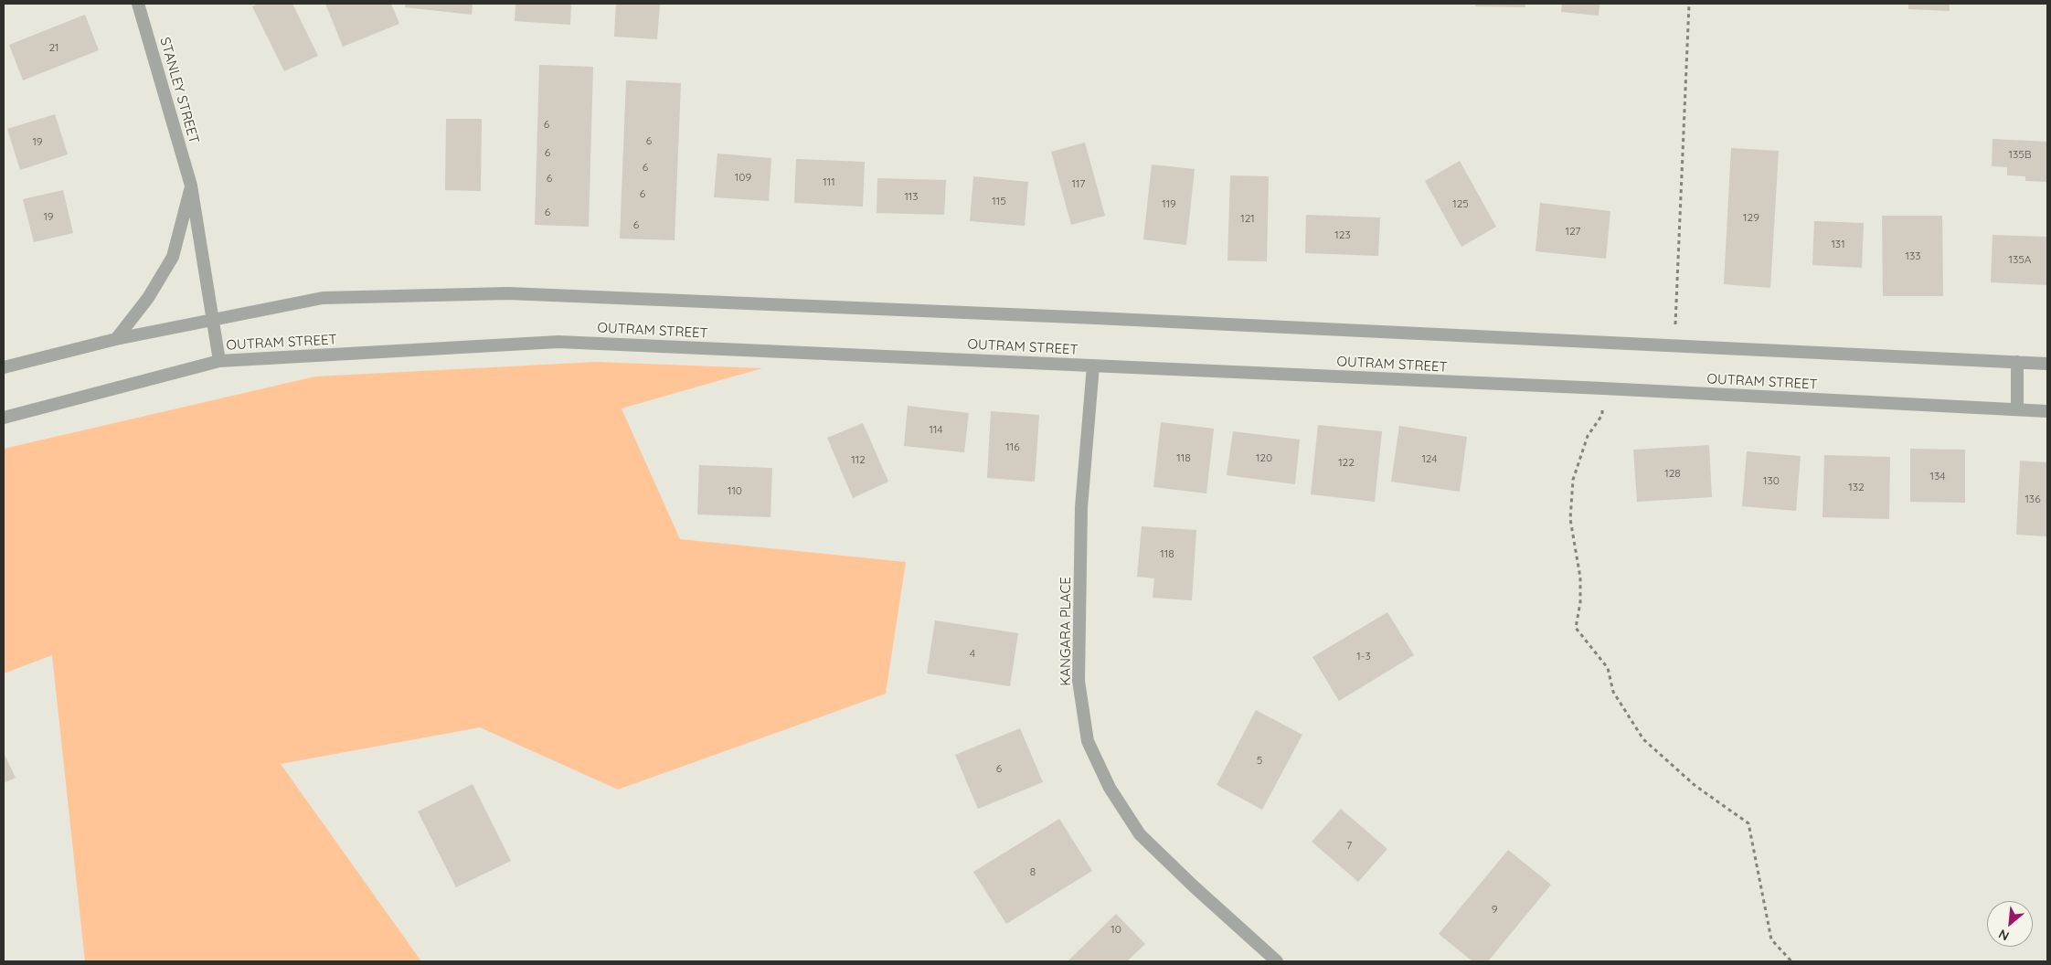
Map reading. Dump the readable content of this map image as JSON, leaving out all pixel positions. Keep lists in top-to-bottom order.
{
  "streets": {
    "street": ["STANLEY STREET", "OUTRAM STREET", "KANGARA PLACE"]
  },
  "crossings": [
    ["STANLEY STREET", "OUTRAM STREET"],
    ["OUTRAM STREET", "KANGARA PLACE"]
  ],
  "house_numbers": [
    "21",
    "6",
    "6",
    "19",
    "6",
    "135B",
    "6",
    "109",
    "6",
    "111",
    "117",
    "6",
    "113",
    "115",
    "119",
    "125",
    "6",
    "19",
    "129",
    "121",
    "6",
    "127",
    "123",
    "131",
    "133",
    "135A",
    "114",
    "116",
    "118",
    "120",
    "124",
    "112",
    "122",
    "128",
    "134",
    "130",
    "132",
    "110",
    "136",
    "118",
    "4",
    "1-3",
    "5",
    "6",
    "7",
    "8",
    "9",
    "10"
  ],
  "north": "bottom left"
}
